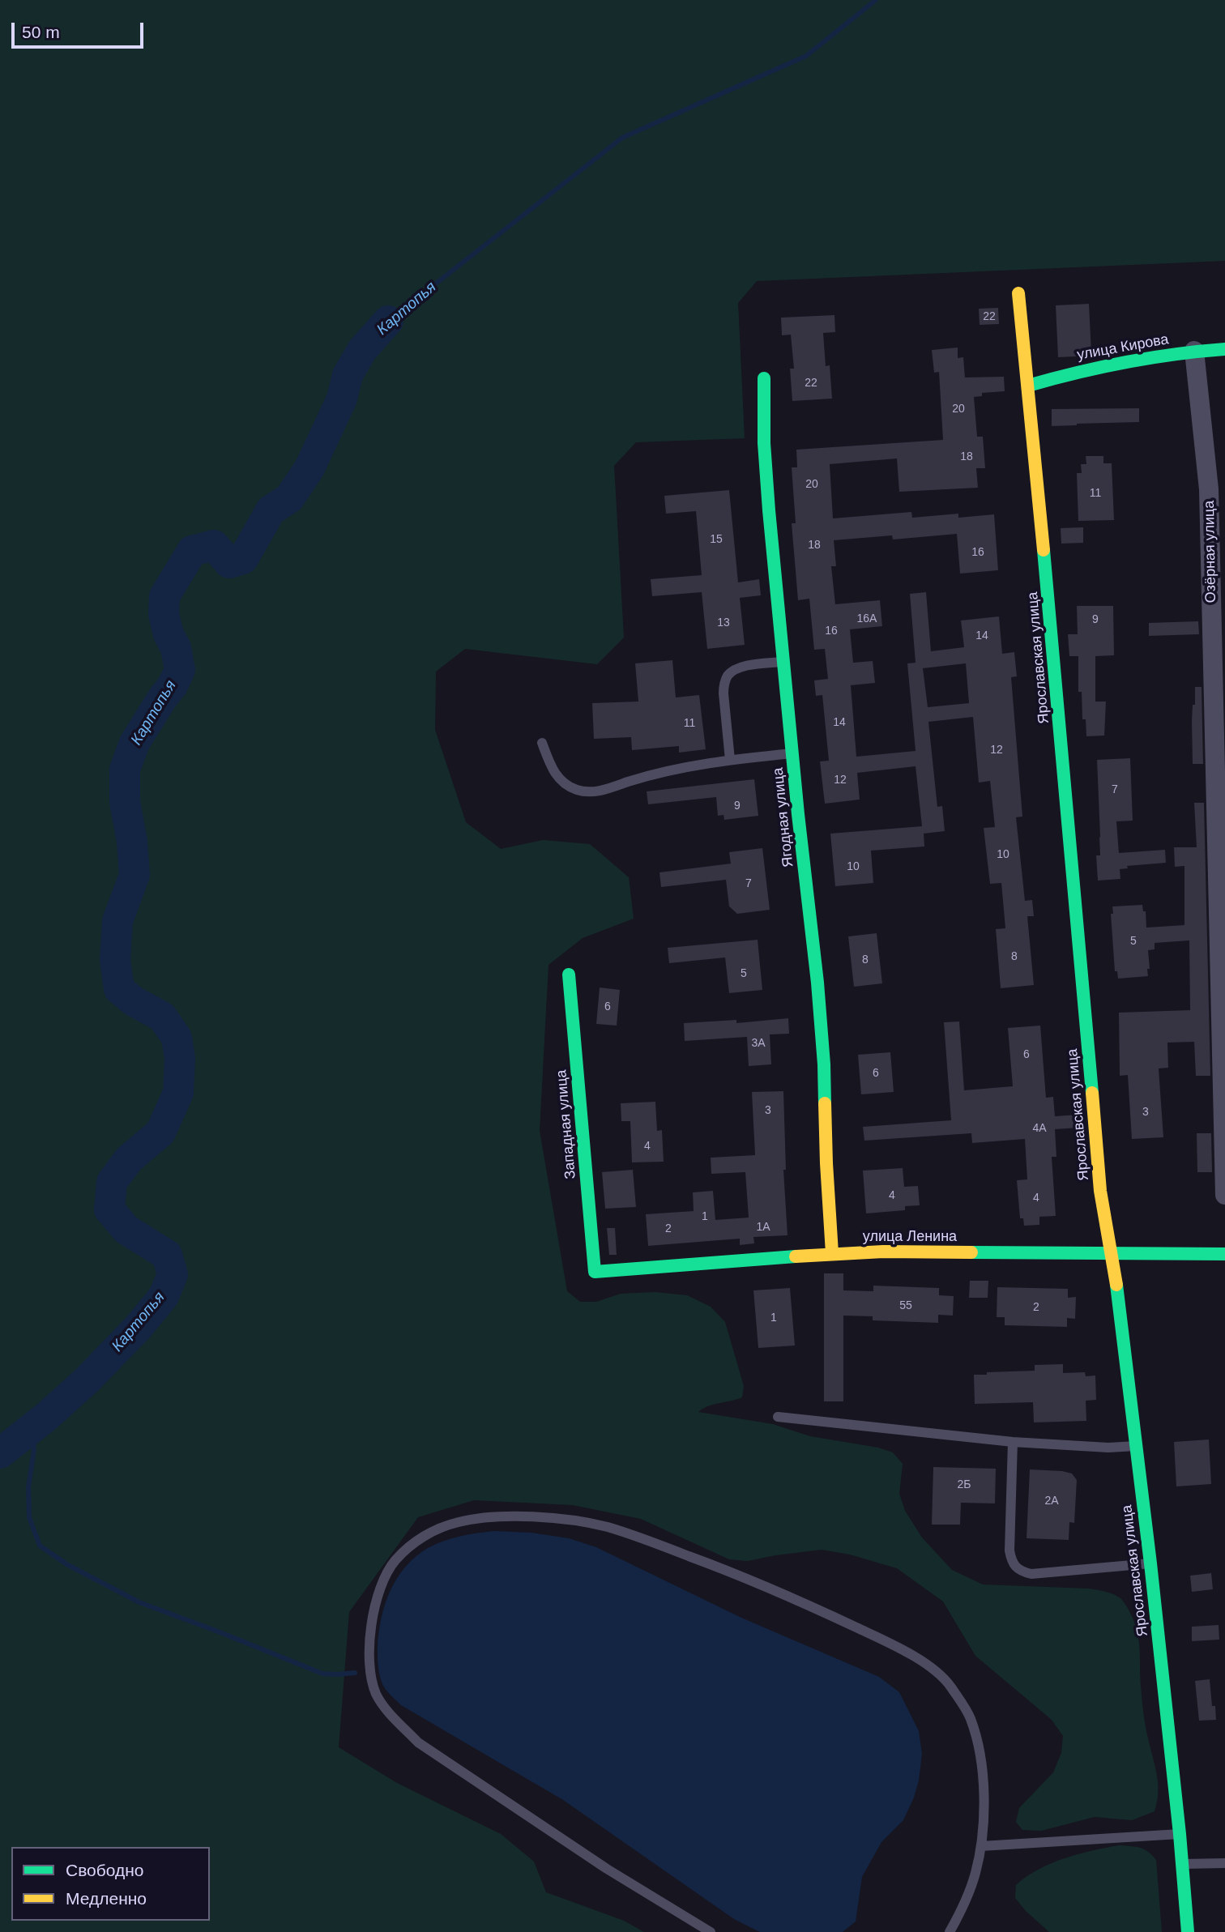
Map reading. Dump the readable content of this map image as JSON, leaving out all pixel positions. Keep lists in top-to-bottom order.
{
  "streets": {
    "street": [
      "улица Кирова",
      "Озёрная улица",
      "Ярославская улица",
      "Ягодная улица",
      "Западная улица",
      "улица Ленина"
    ]
  },
  "crossings": [
    ["улица Кирова", "Озёрная улица"],
    ["улица Кирова", "Ярославская улица"],
    ["Ярославская улица", "улица Ленина"],
    ["Ягодная улица", "улица Ленина"],
    ["Западная улица", "улица Ленина"]
  ],
  "water": ["Картопья"],
  "house_numbers": [
    "22",
    "22",
    "20",
    "18",
    "20",
    "11",
    "15",
    "18",
    "16",
    "16А",
    "9",
    "13",
    "16",
    "14",
    "14",
    "11",
    "12",
    "12",
    "7",
    "9",
    "10",
    "10",
    "7",
    "5",
    "8",
    "8",
    "5",
    "6",
    "3А",
    "6",
    "6",
    "3",
    "3",
    "4А",
    "4",
    "4",
    "4",
    "1",
    "1А",
    "2",
    "55",
    "2",
    "1",
    "2Б",
    "2А"
  ],
  "legend": ["Свободно", "Медленно"],
  "scale_bar": "50 m"
}
